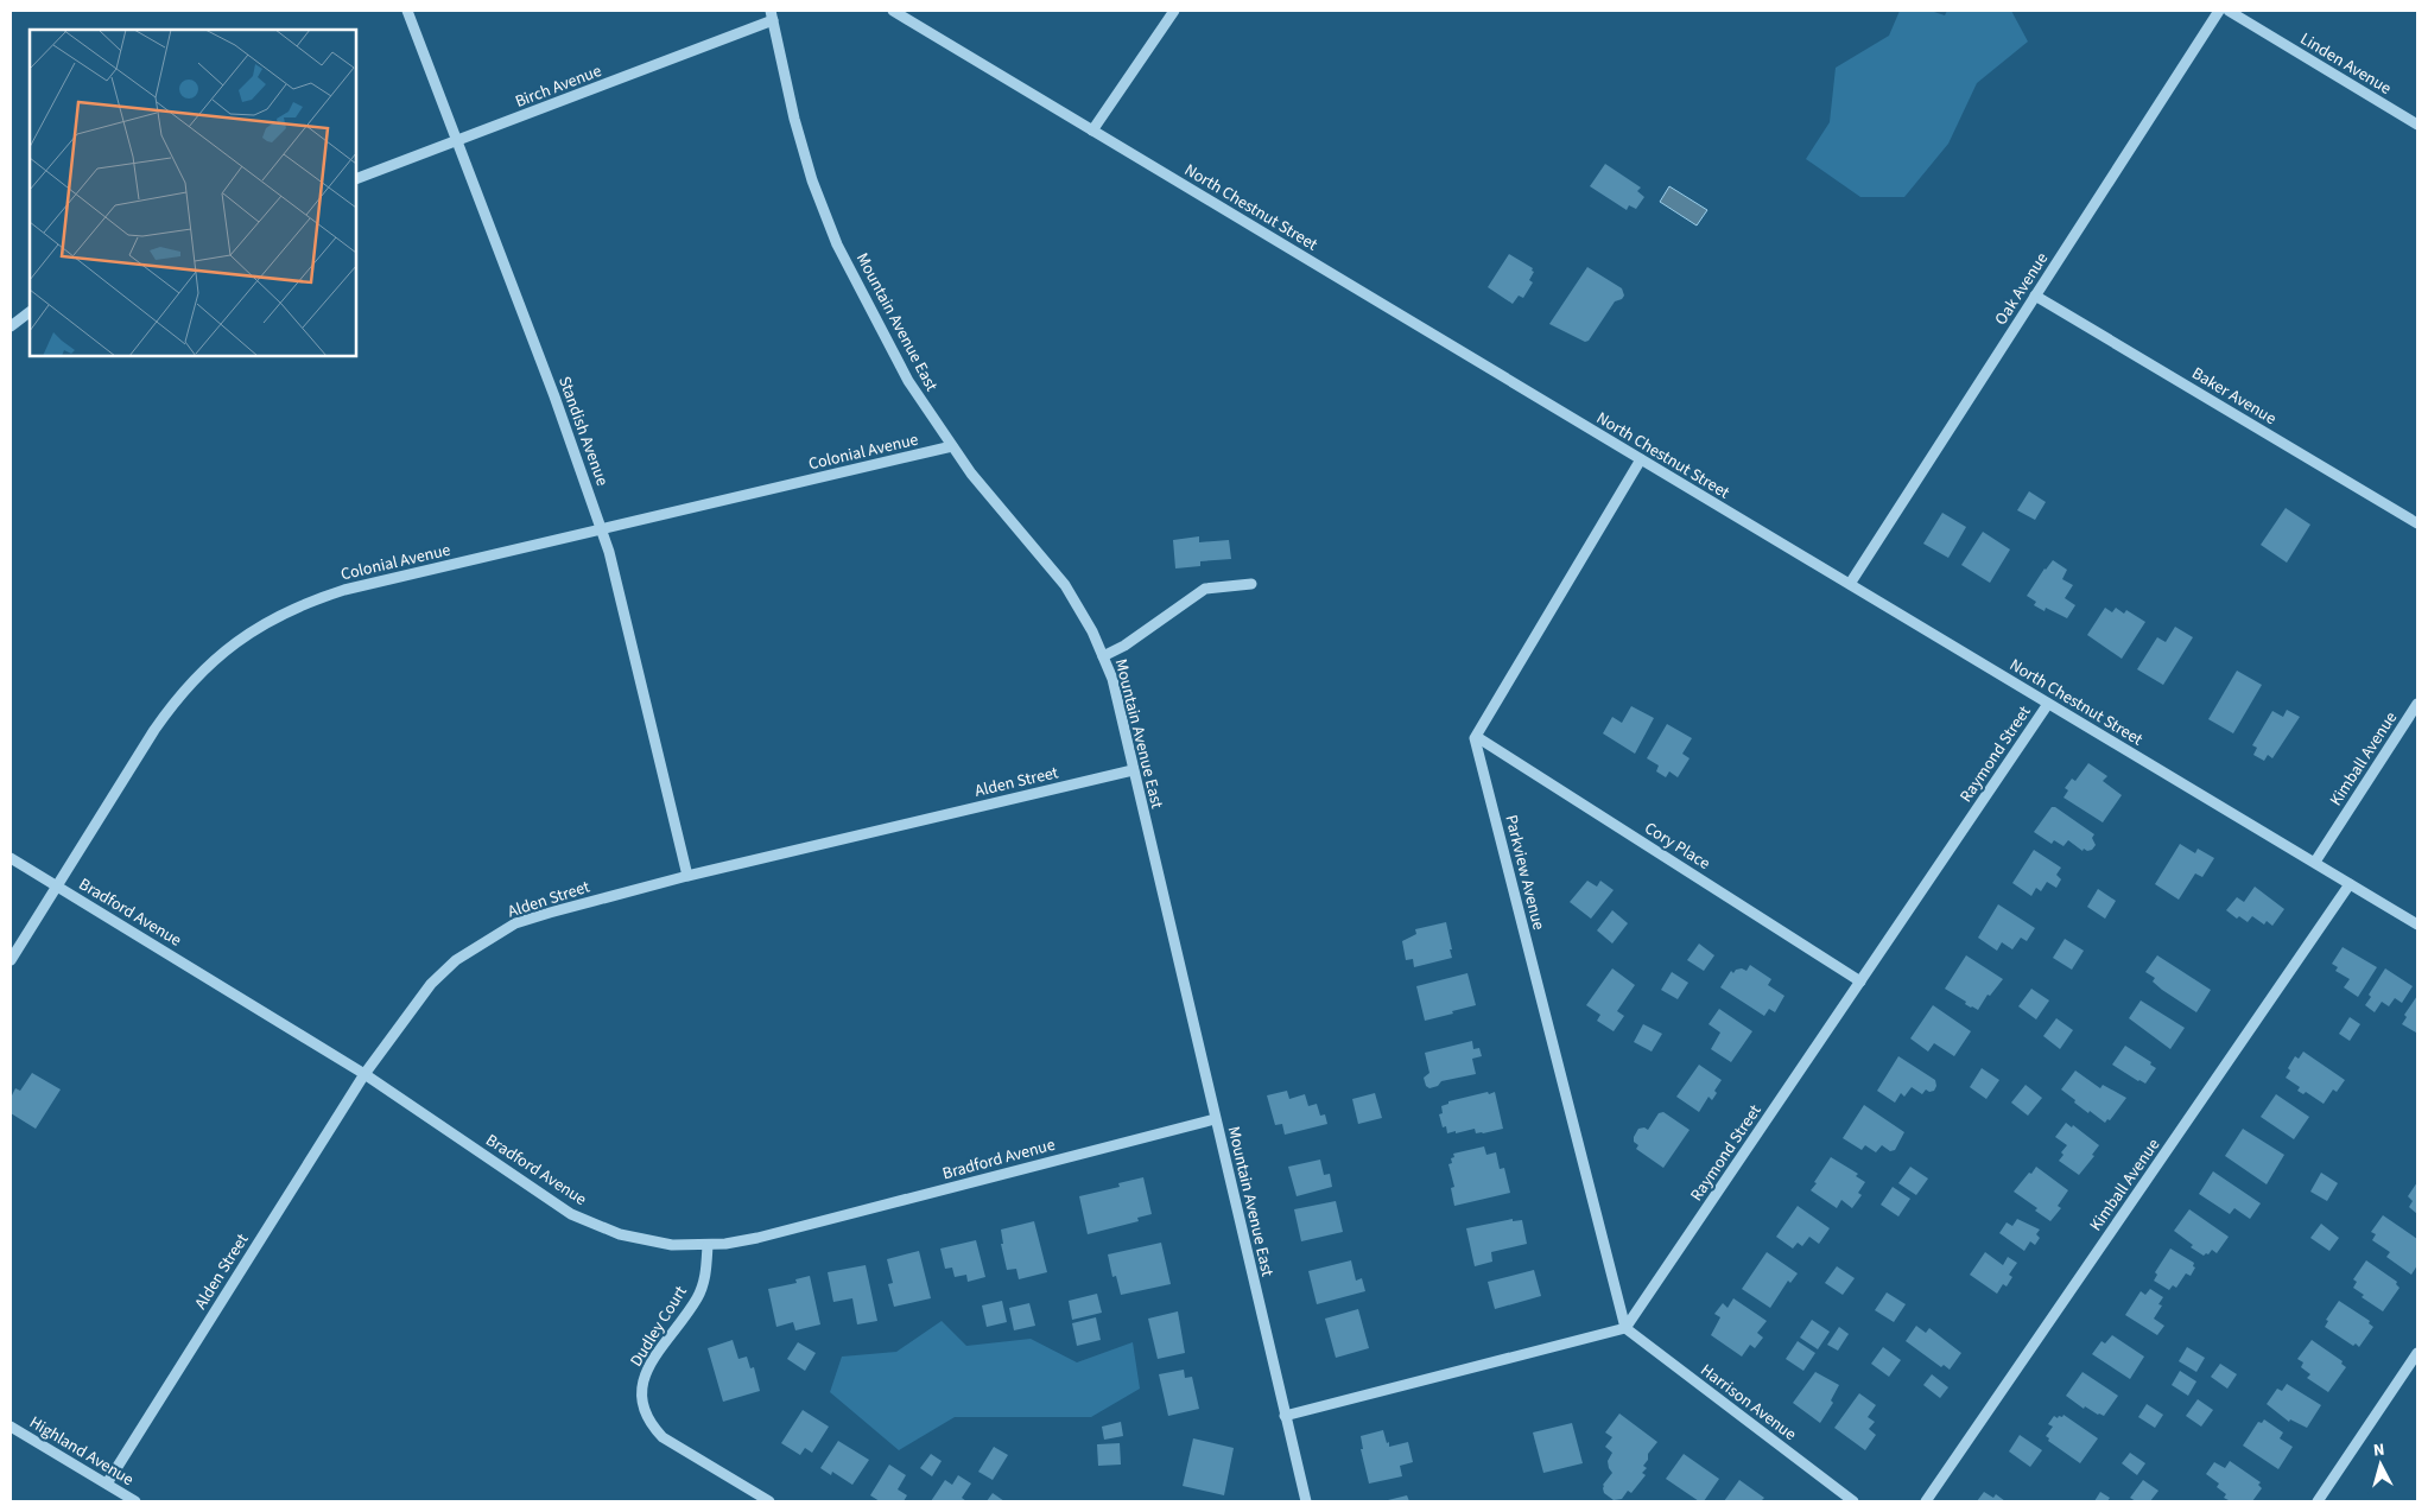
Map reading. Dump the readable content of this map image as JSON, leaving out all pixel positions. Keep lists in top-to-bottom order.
{
  "streets": {
    "street": [
      "Linden Avenue",
      "Birch Avenue",
      "North Chestnut Street",
      "Oak Avenue",
      "Mountain Avenue East",
      "Baker Avenue",
      "Standish Avenue",
      "Colonial Avenue",
      "Raymond Street",
      "Kimball Avenue",
      "Alden Street",
      "Cory Place",
      "Parkview Avenue",
      "Bradford Avenue",
      "Dudley Court",
      "Harrison Avenue",
      "Highland Avenue"
    ]
  },
  "crossings": [
    ["Birch Avenue", "Mountain Avenue East"],
    ["Birch Avenue", "Standish Avenue"],
    ["North Chestnut Street", "Oak Avenue"],
    ["North Chestnut Street", "Raymond Street"],
    ["North Chestnut Street", "Kimball Avenue"],
    ["Oak Avenue", "Baker Avenue"],
    ["Mountain Avenue East", "Colonial Avenue"],
    ["Mountain Avenue East", "Alden Street"],
    ["Mountain Avenue East", "Bradford Avenue"],
    ["Standish Avenue", "Colonial Avenue"],
    ["Standish Avenue", "Alden Street"],
    ["Colonial Avenue", "Bradford Avenue"],
    ["Raymond Street", "Cory Place"],
    ["Raymond Street", "Parkview Avenue"],
    ["Raymond Street", "Harrison Avenue"],
    ["Alden Street", "Bradford Avenue"],
    ["Alden Street", "Highland Avenue"],
    ["Cory Place", "Parkview Avenue"],
    ["Parkview Avenue", "Harrison Avenue"],
    ["Bradford Avenue", "Dudley Court"]
  ],
  "north": "top"
}
